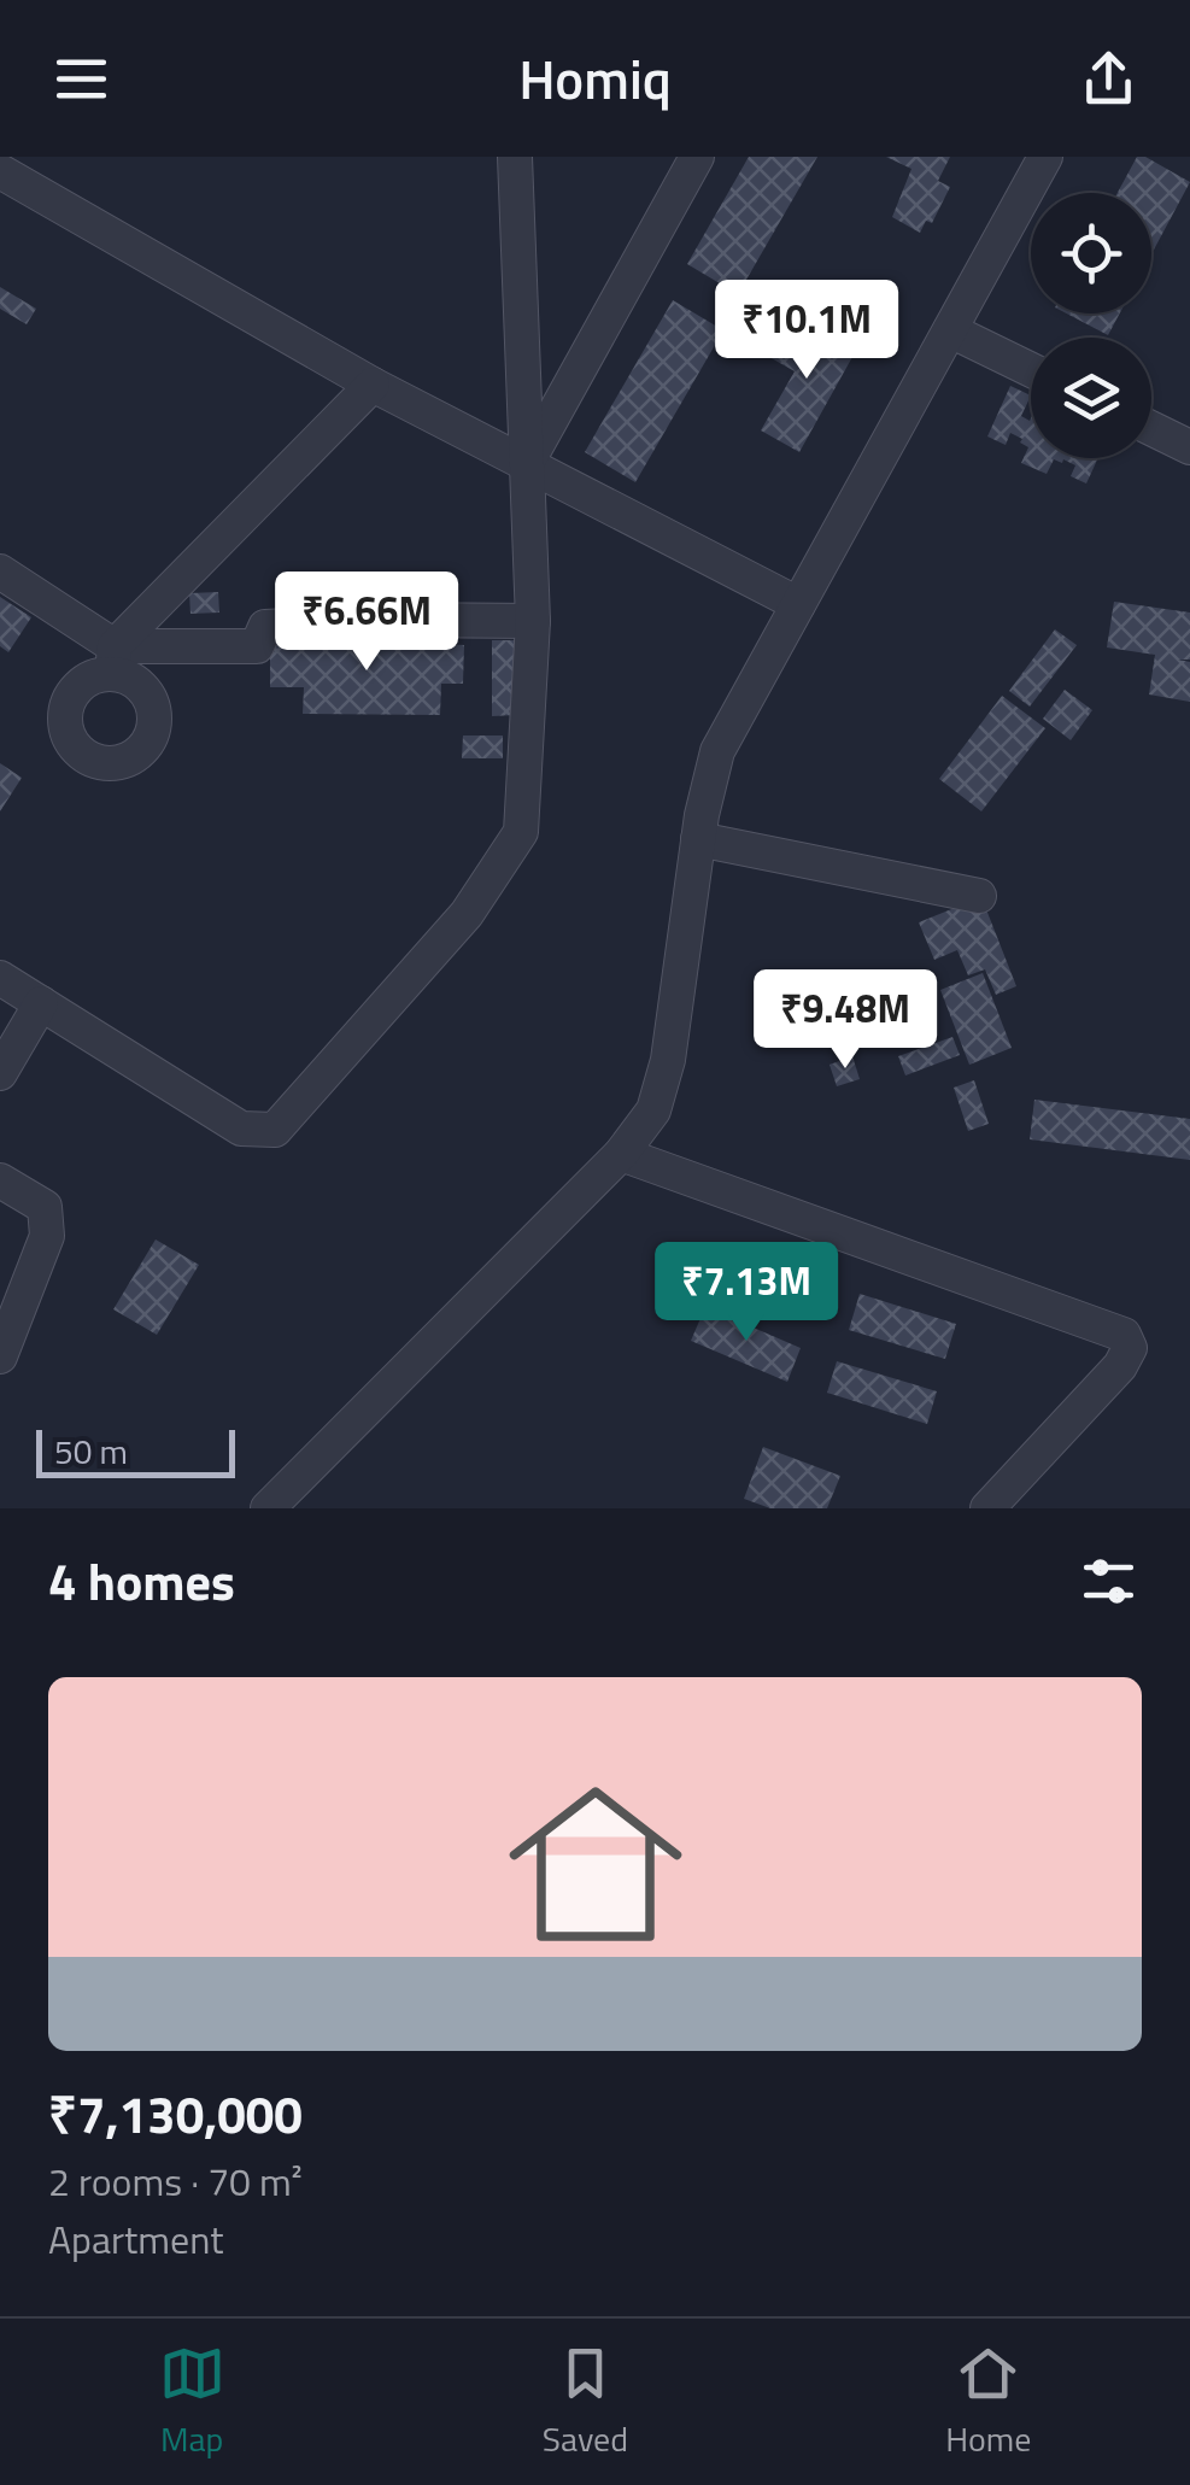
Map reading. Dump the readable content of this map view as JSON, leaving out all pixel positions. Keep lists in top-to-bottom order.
{
  "scale_bar": "50 m",
  "page": {
    "header": "Homiq",
    "price": [
      "₹10.1M",
      "₹6.66M",
      "₹9.48M",
      "₹7.13M"
    ],
    "scale": "50 m",
    "heading": "4 homes",
    "list": [
      {
        "name": "₹7,130,000",
        "note": "2 rooms · 70 m² · Apartment"
      }
    ],
    "tabs": ["Map", "Saved", "Home"]
  }
}
